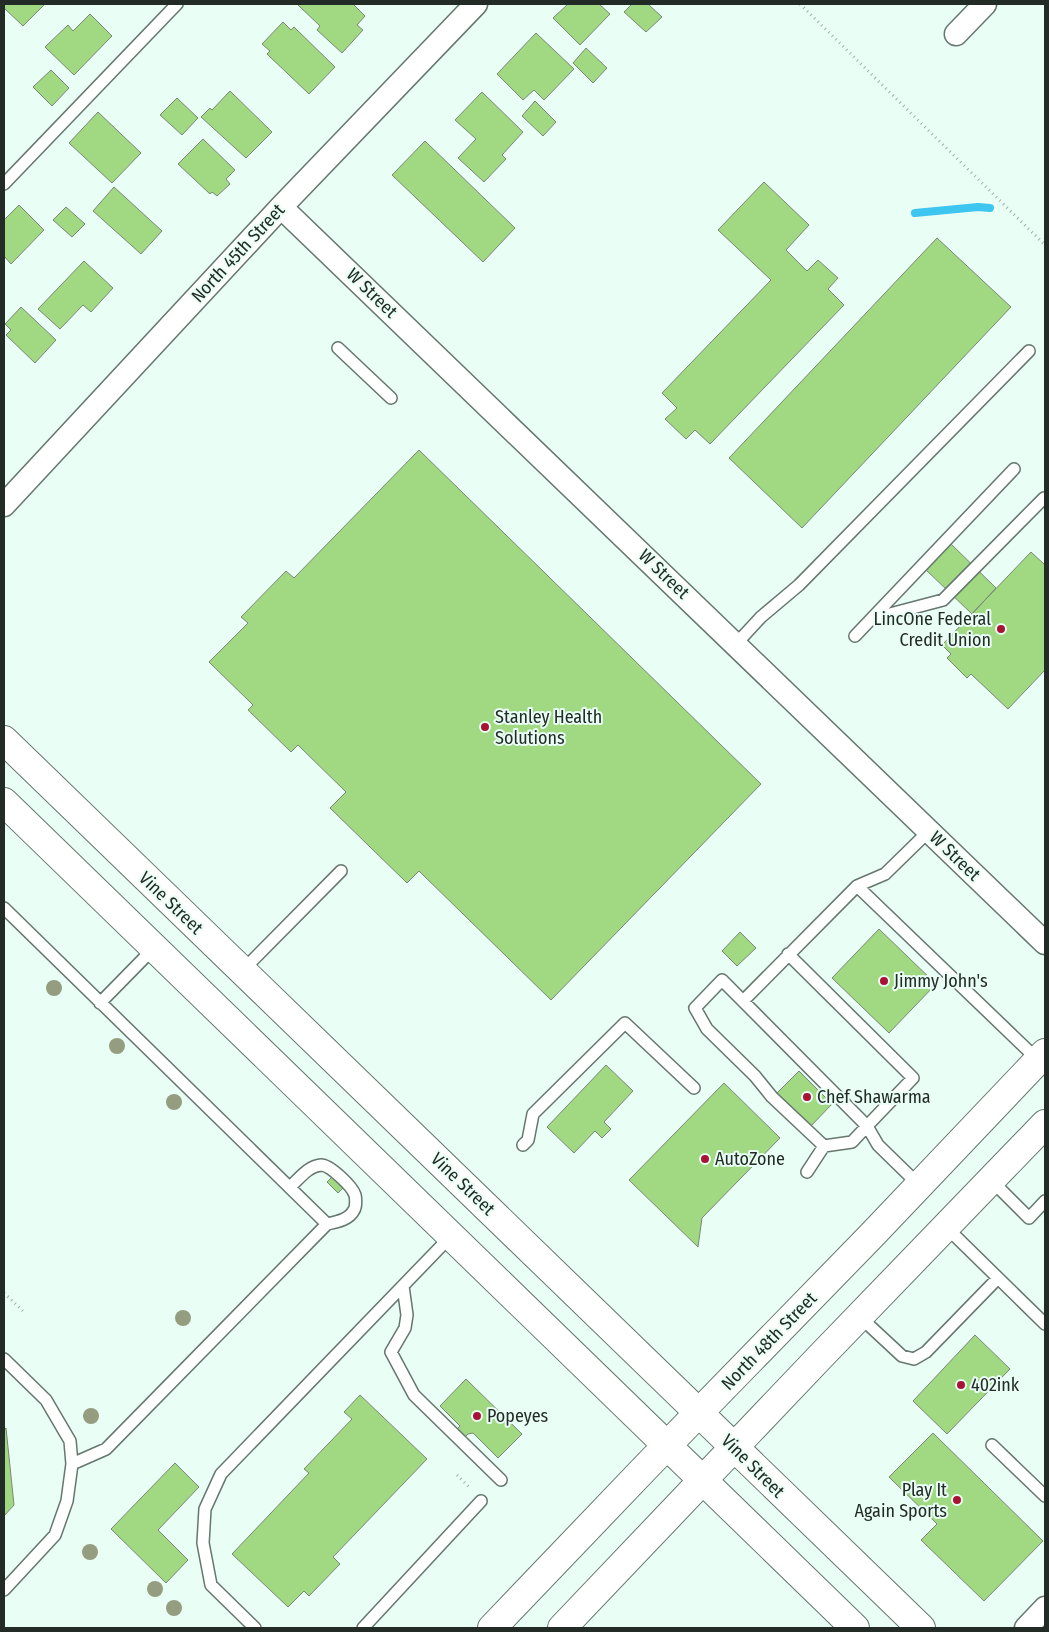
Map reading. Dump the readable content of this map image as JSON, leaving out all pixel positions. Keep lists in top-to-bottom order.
{
  "streets": {
    "main road": ["Vine Street", "North 48th Street"],
    "street": ["North 45th Street", "W Street"]
  },
  "crossings": [
    ["North 45th Street", "W Street"],
    ["Vine Street", "North 48th Street"]
  ],
  "places": [
    "LincOne Federal Credit Union",
    "Stanley Health Solutions",
    "Jimmy John's",
    "Chef Shawarma",
    "AutoZone",
    "402ink",
    "Popeyes",
    "Play It Again Sports"
  ]
}
